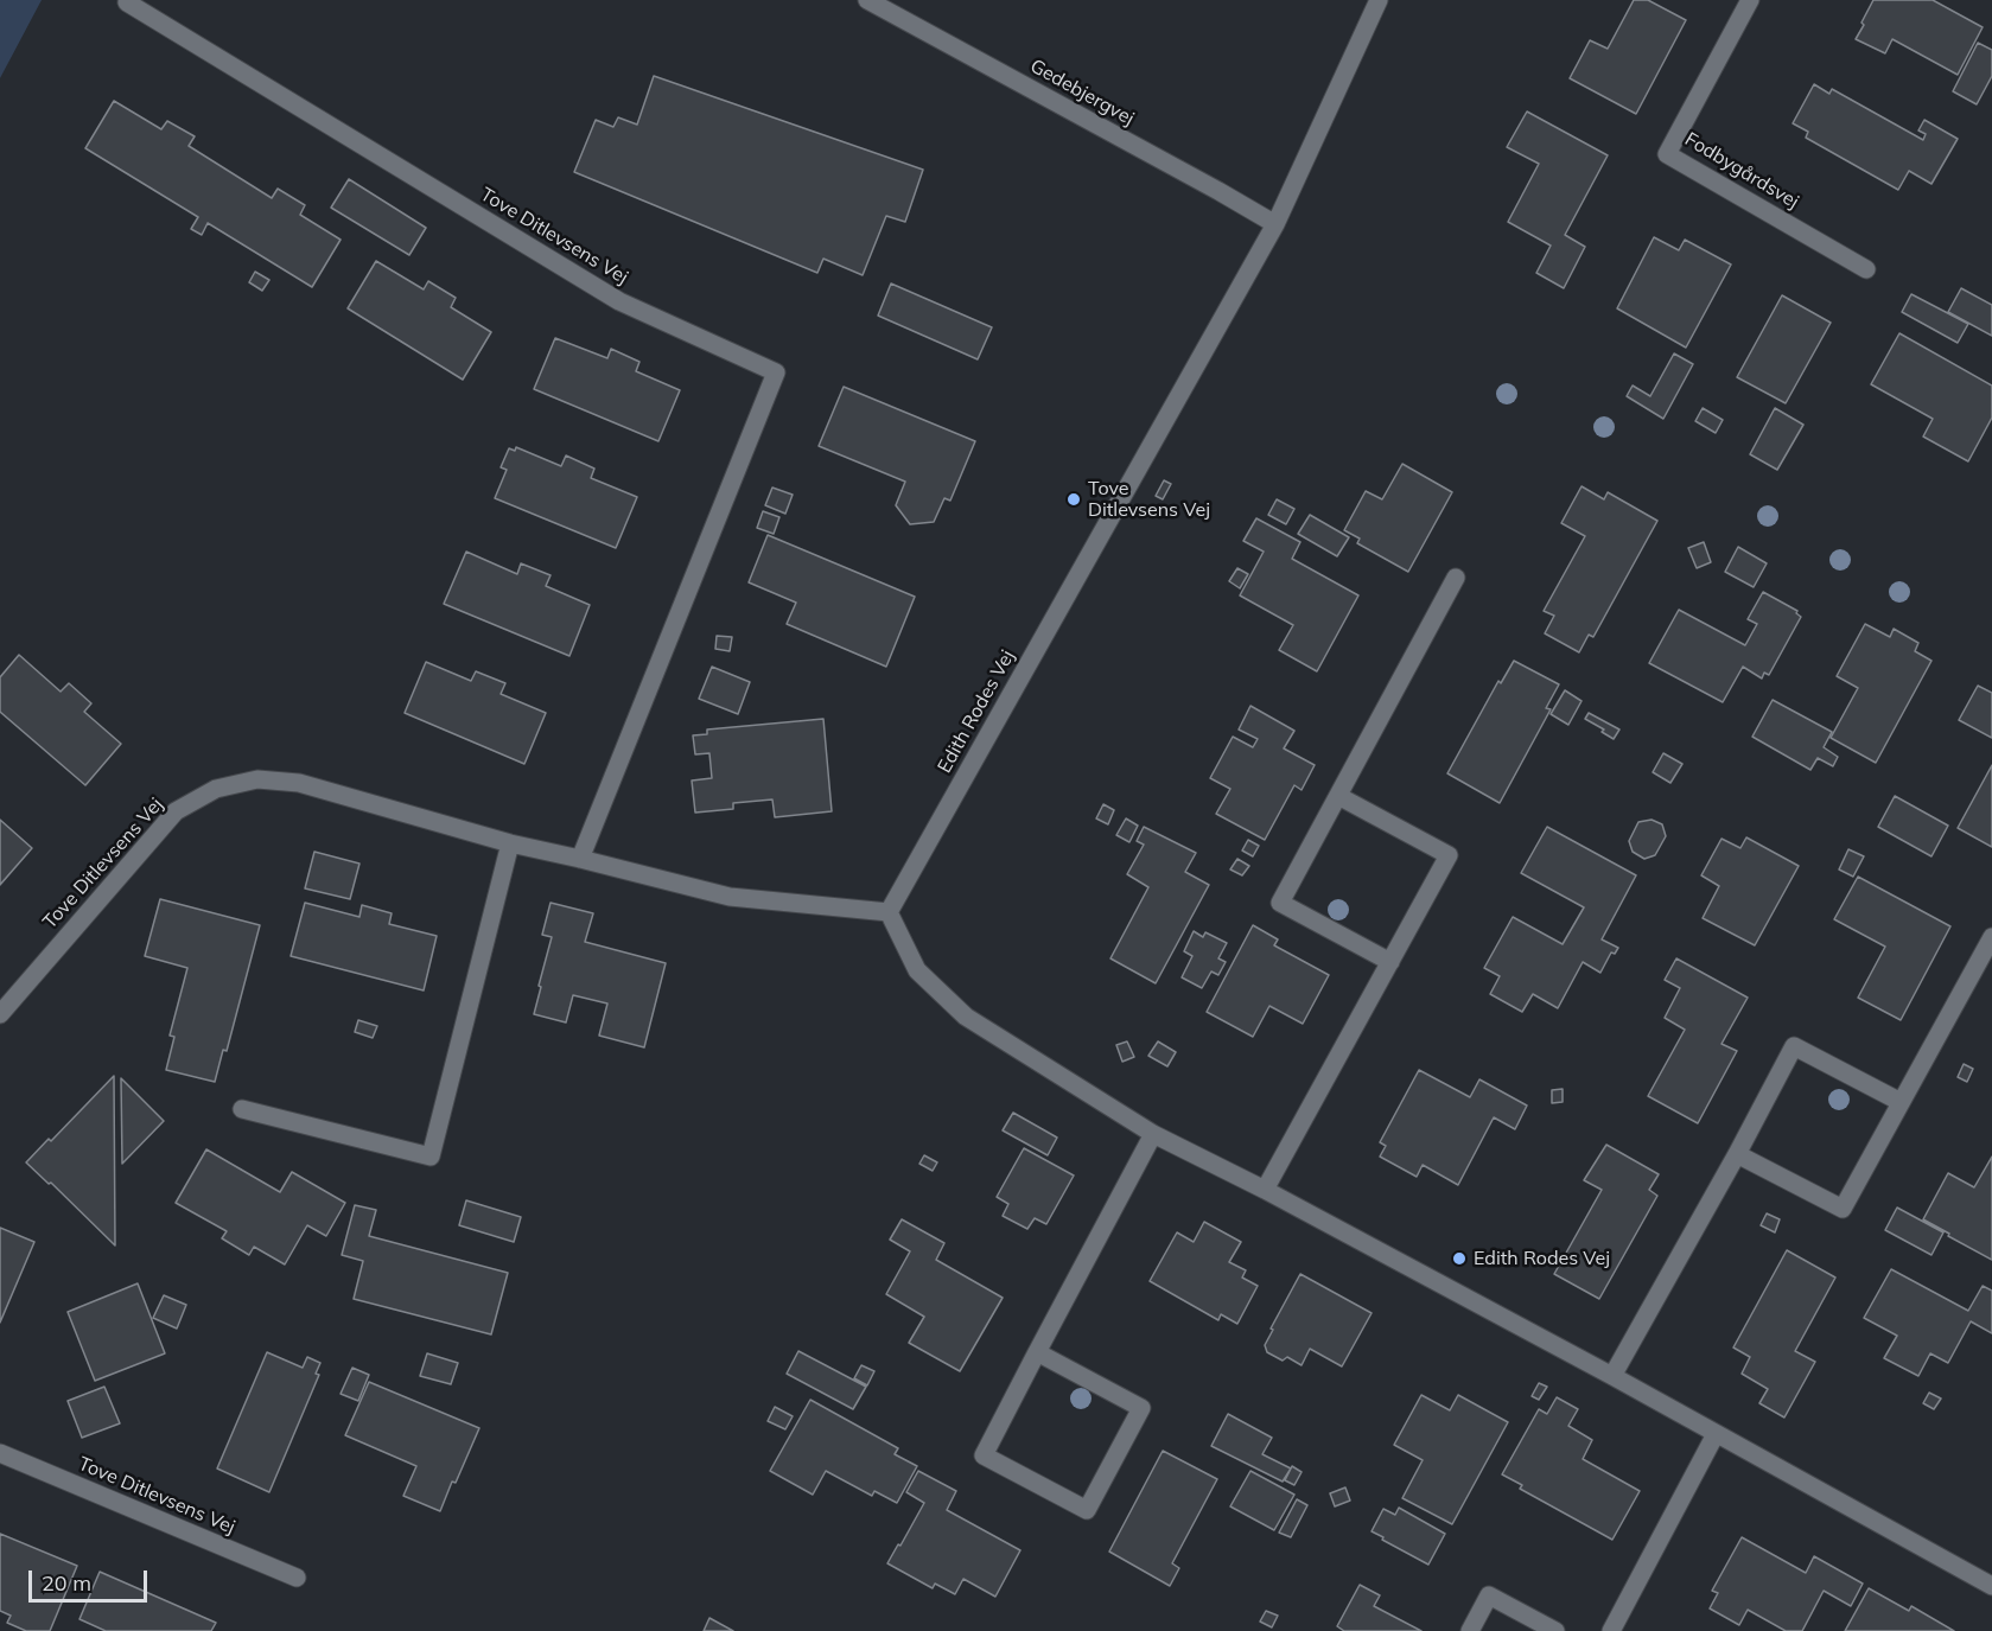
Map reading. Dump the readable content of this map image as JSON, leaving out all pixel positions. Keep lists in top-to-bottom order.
{
  "streets": {
    "street": [
      "Gedebjergvej",
      "Fodbygårdsvej",
      "Tove Ditlevsens Vej",
      "Edith Rodes Vej"
    ]
  },
  "crossings": [
    ["Gedebjergvej", "Edith Rodes Vej"],
    ["Tove Ditlevsens Vej", "Edith Rodes Vej"]
  ],
  "places": ["Tove Ditlevsens Vej", "Edith Rodes Vej"],
  "scale_bar": "20 m"
}
